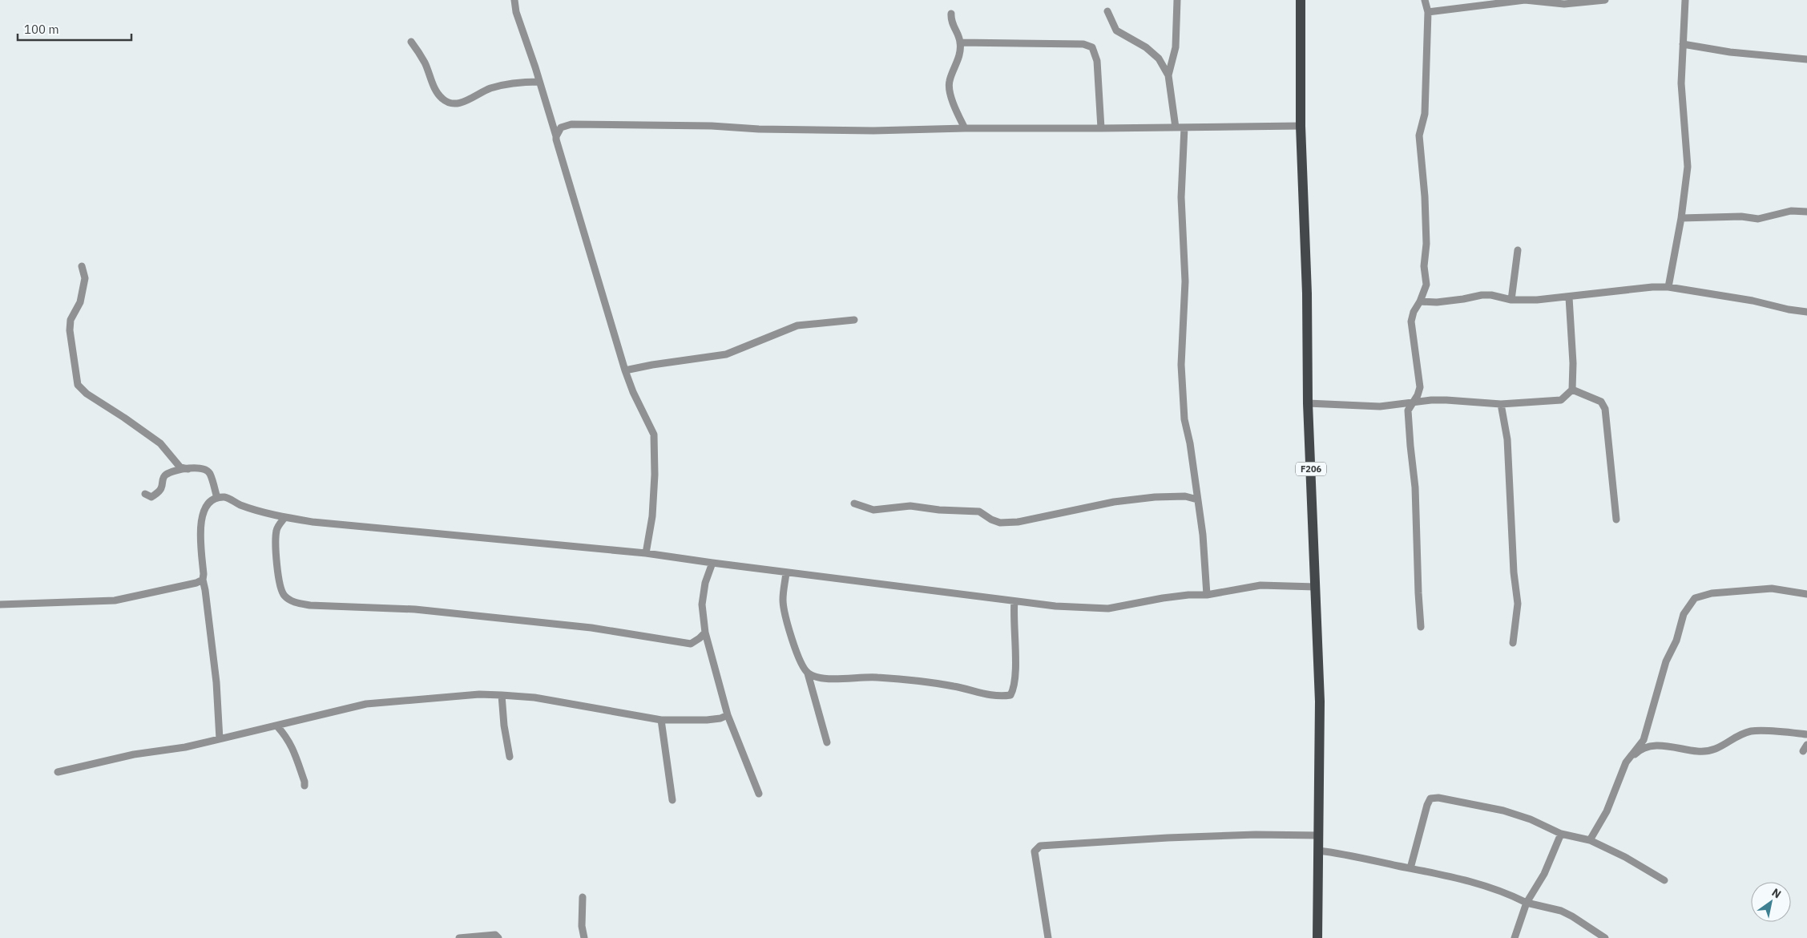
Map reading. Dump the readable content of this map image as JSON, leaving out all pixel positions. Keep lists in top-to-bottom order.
{
  "streets": {
    "main road": ["F206"]
  },
  "scale_bar": "100 m",
  "north": "top right"
}
